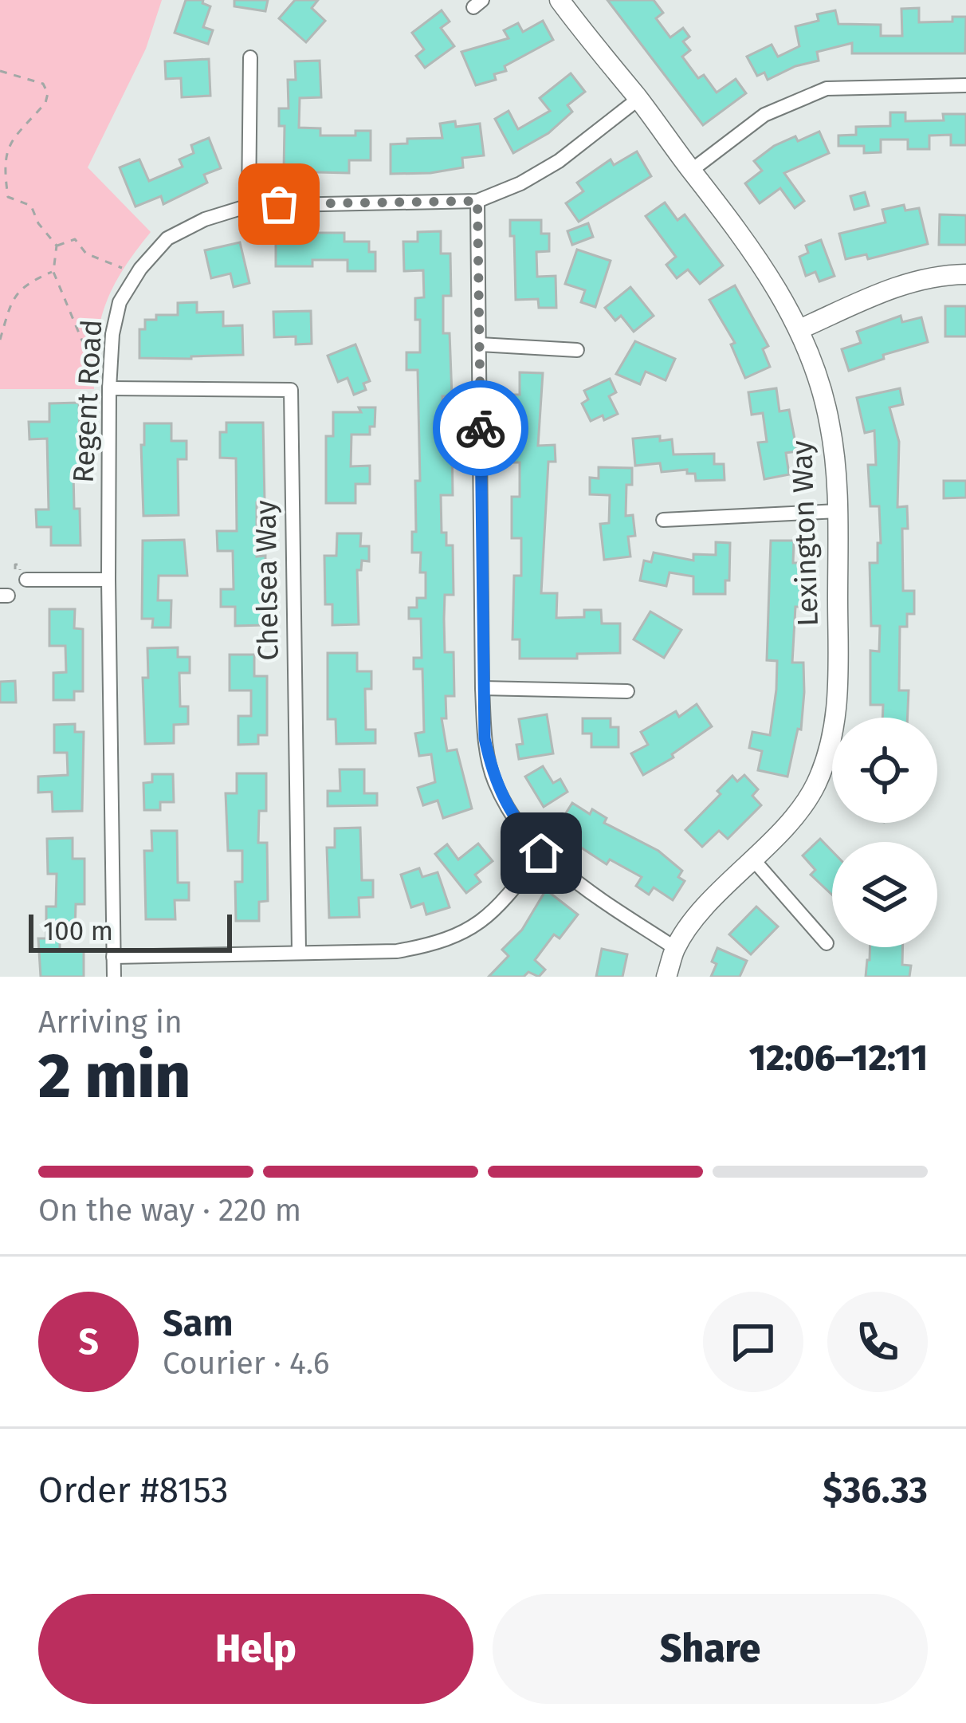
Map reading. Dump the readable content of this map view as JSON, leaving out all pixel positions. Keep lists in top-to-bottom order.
{
  "streets": {
    "street": ["Regent Road", "Lexington Way", "Chelsea Way"]
  },
  "crossings": [
    ["Regent Road", "Lexington Way"],
    ["Regent Road", "Chelsea Way"]
  ],
  "scale_bar": "100 m",
  "page": {
    "scale": "100 m",
    "heading": ["2 min", "Arriving in", "12:06–12:11"],
    "panel": [
      "Sam",
      "Courier · 4.6",
      "Order #8153",
      "$36.33"
    ],
    "bar": "On the way · 220 m",
    "round": "S",
    "buttons": ["Help", "Share"]
  }
}
